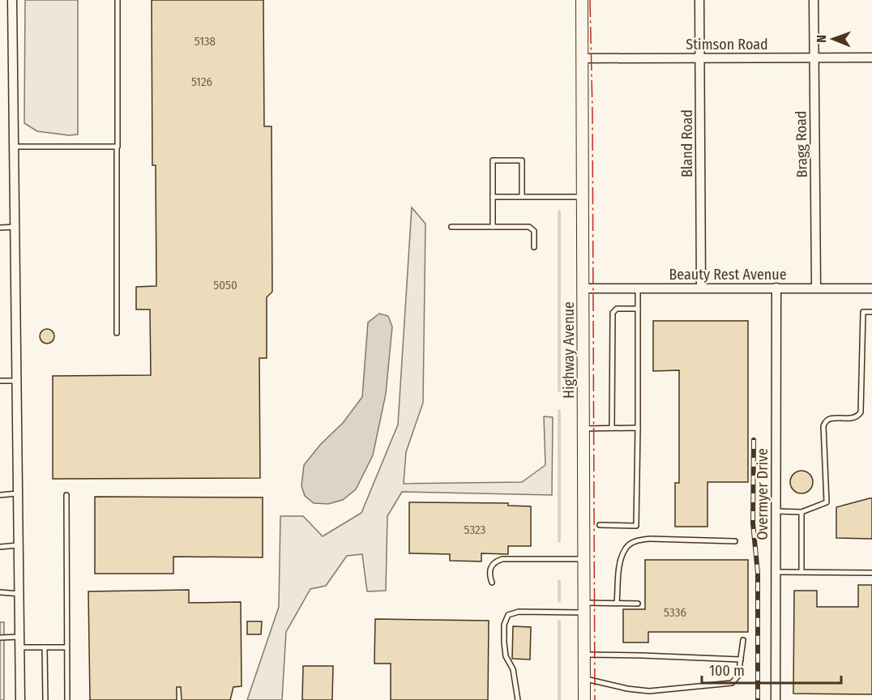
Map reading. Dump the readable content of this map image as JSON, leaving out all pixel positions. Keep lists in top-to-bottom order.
{
  "streets": {
    "street": [
      "Stimson Road",
      "Bland Road",
      "Bragg Road",
      "Beauty Rest Avenue",
      "Highway Avenue",
      "Overmyer Drive"
    ]
  },
  "crossings": [
    ["Stimson Road", "Bland Road"],
    ["Stimson Road", "Bragg Road"],
    ["Stimson Road", "Highway Avenue"],
    ["Bland Road", "Beauty Rest Avenue"],
    ["Bragg Road", "Beauty Rest Avenue"],
    ["Beauty Rest Avenue", "Highway Avenue"],
    ["Beauty Rest Avenue", "Overmyer Drive"]
  ],
  "house_numbers": [
    "5138",
    "5126",
    "5050",
    "5323",
    "5336"
  ],
  "scale_bar": "100 m",
  "north": "left"
}
